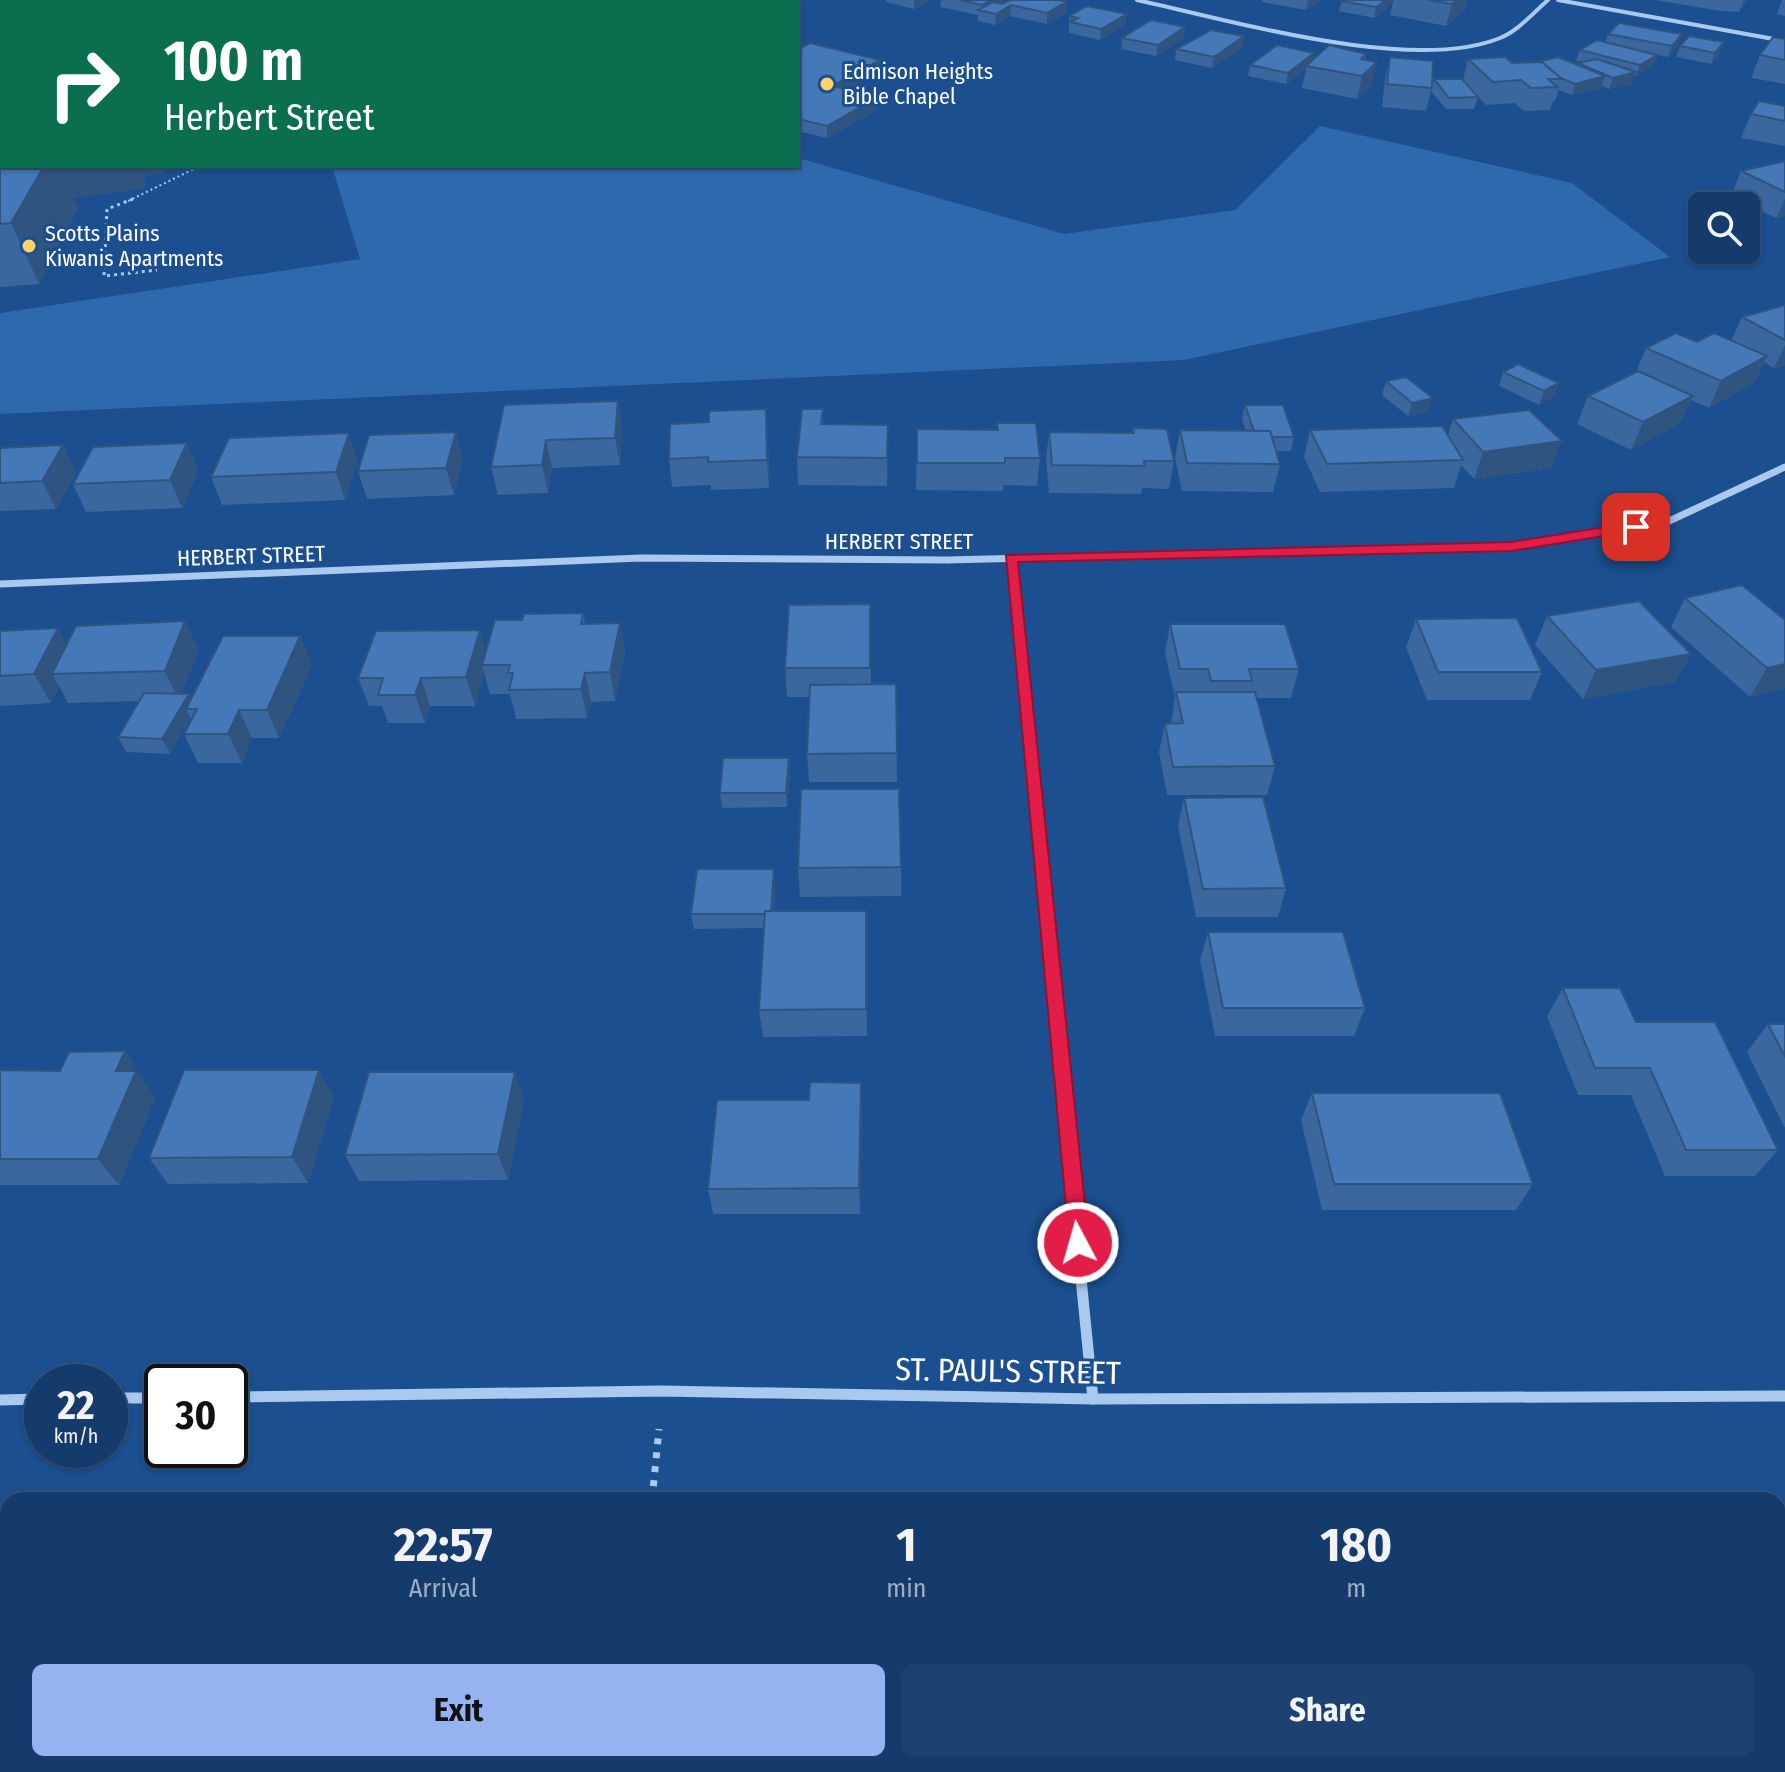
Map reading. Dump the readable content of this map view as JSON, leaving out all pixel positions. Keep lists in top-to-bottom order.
{
  "streets": {
    "street": ["HERBERT STREET", "ST. PAUL'S STREET"]
  },
  "places": ["Edmison Heights Bible Chapel", "Scotts Plains Kiwanis Apartments"],
  "page": {
    "turn": ["100 m", "Herbert Street"],
    "speed": "22 km/h",
    "limit": "30",
    "eta": [
      "22:57",
      "Arrival",
      "1",
      "min",
      "180",
      "m"
    ],
    "buttons": ["Exit", "Share"]
  }
}
